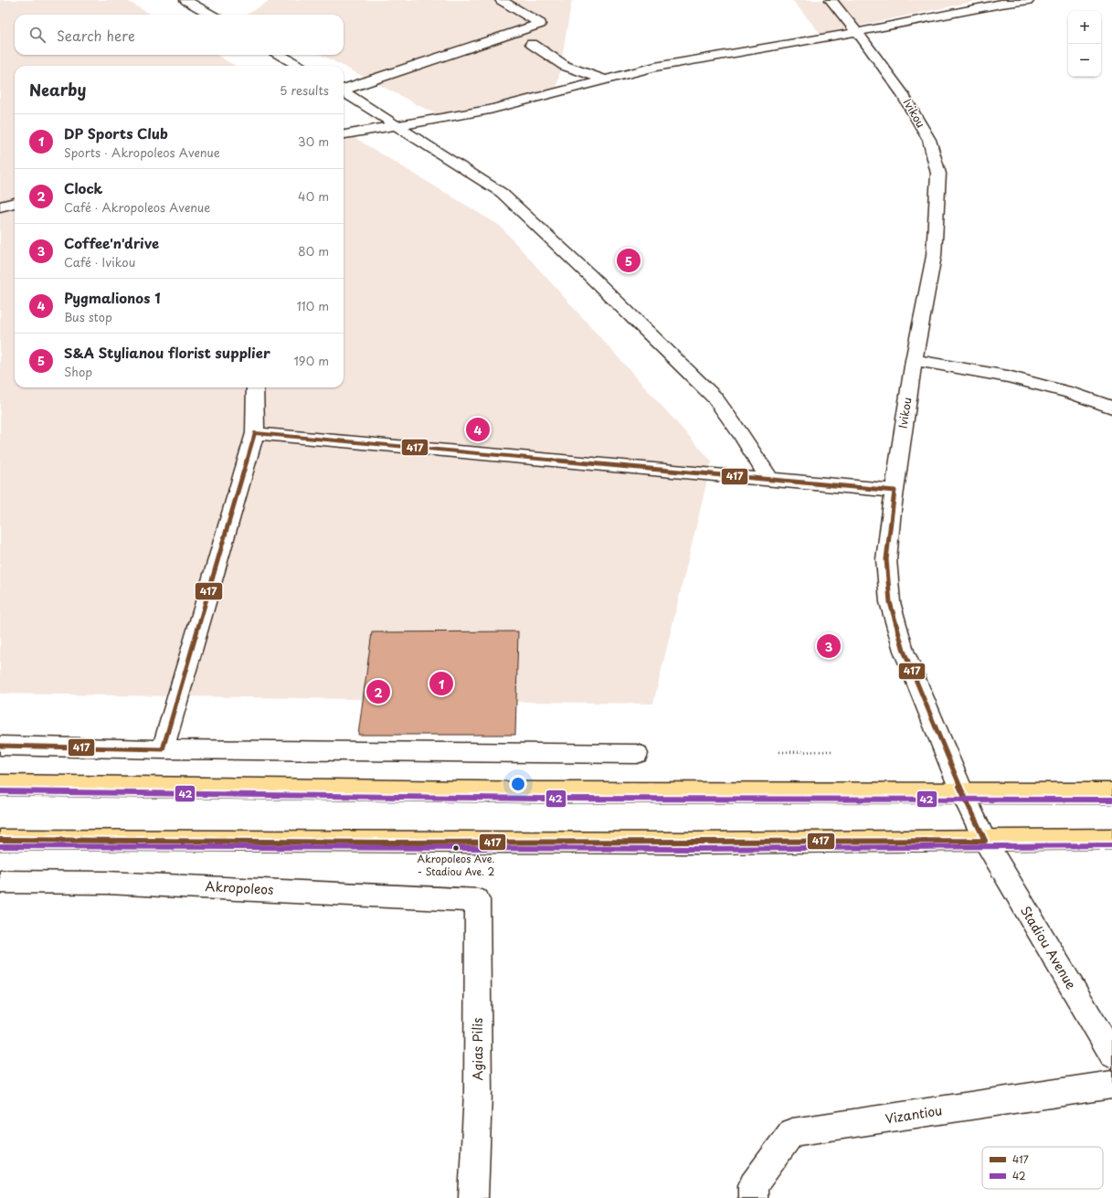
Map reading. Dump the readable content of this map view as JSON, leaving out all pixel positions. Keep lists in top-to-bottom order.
{
  "streets": {
    "street": [
      "Ivikou",
      "Akropoleos",
      "Stadiou Avenue",
      "Agias Pilis",
      "Vizantiou"
    ]
  },
  "crossings": [
    ["Ivikou", "Stadiou Avenue"],
    ["Akropoleos", "Agias Pilis"]
  ],
  "places": ["Akropoleos Ave. - Stadiou Ave. 2"],
  "lines": ["transit line 417", "transit line 42"],
  "legend": ["417", "42"],
  "page": {
    "map_buttons": ["+", "−"],
    "search": "Search here",
    "heading": ["Nearby", "5 results"],
    "list": [
      {
        "mark": "1",
        "name": "DP Sports Club",
        "note": "Sports · Akropoleos Avenue",
        "value": "30 m"
      },
      {
        "mark": "2",
        "name": "Clock",
        "note": "Café · Akropoleos Avenue",
        "value": "40 m"
      },
      {
        "mark": "3",
        "name": "Coffee'n'drive",
        "note": "Café · Ivikou",
        "value": "80 m"
      },
      {
        "mark": "4",
        "name": "Pygmalionos 1",
        "note": "Bus stop",
        "value": "110 m"
      },
      {
        "mark": "5",
        "name": "S&A Stylianou florist supplier",
        "note": "Shop",
        "value": "190 m"
      }
    ],
    "pins": [
      "5",
      "4",
      "3",
      "1",
      "2"
    ]
  }
}
